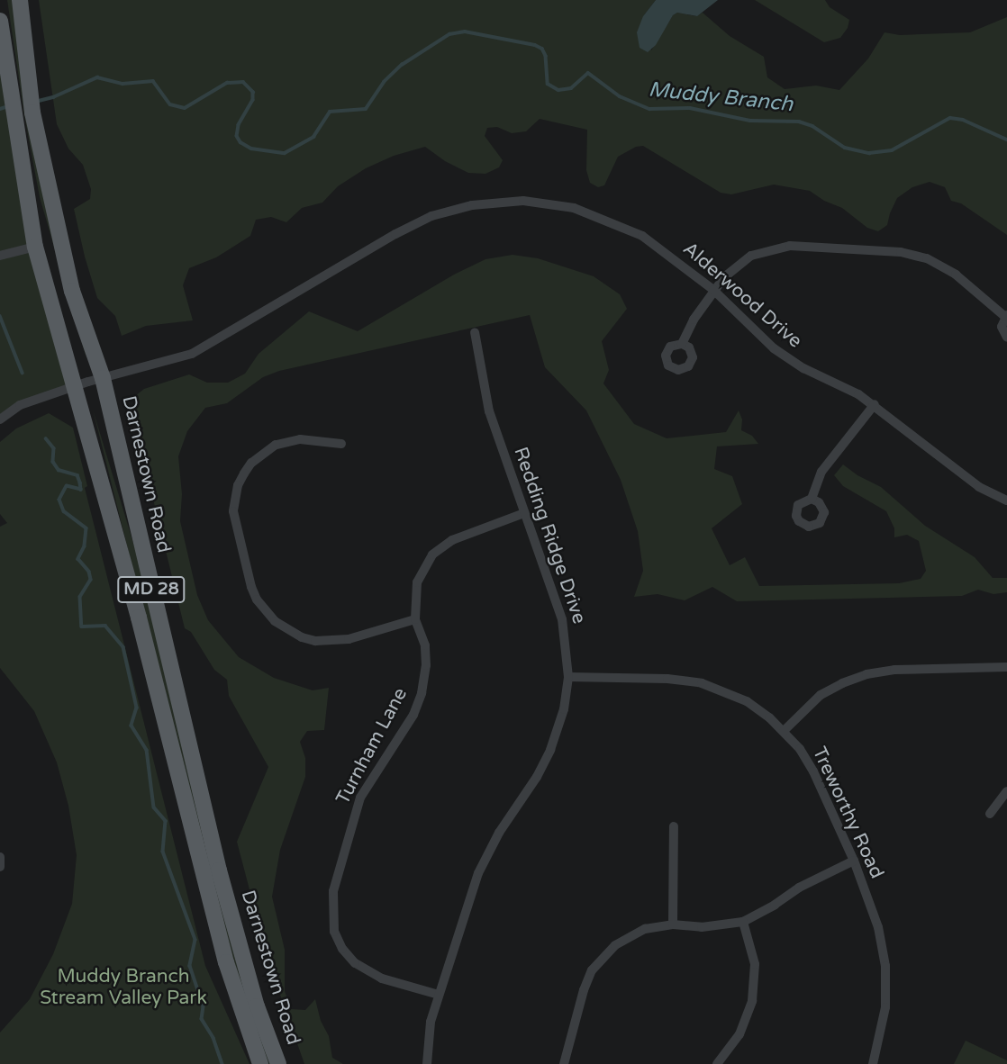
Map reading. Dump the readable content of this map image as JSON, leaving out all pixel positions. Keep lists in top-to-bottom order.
{
  "streets": {
    "main road": ["Darnestown Road", "MD 28"],
    "street": [
      "Alderwood Drive",
      "Redding Ridge Drive",
      "Turnham Lane",
      "Treworthy Road"
    ]
  },
  "crossings": [
    ["Alderwood Drive", "Darnestown Road"],
    ["Redding Ridge Drive", "Turnham Lane"],
    ["Redding Ridge Drive", "Treworthy Road"]
  ],
  "water": ["Muddy Branch"],
  "parks": ["Muddy Branch Stream Valley Park"]
}
